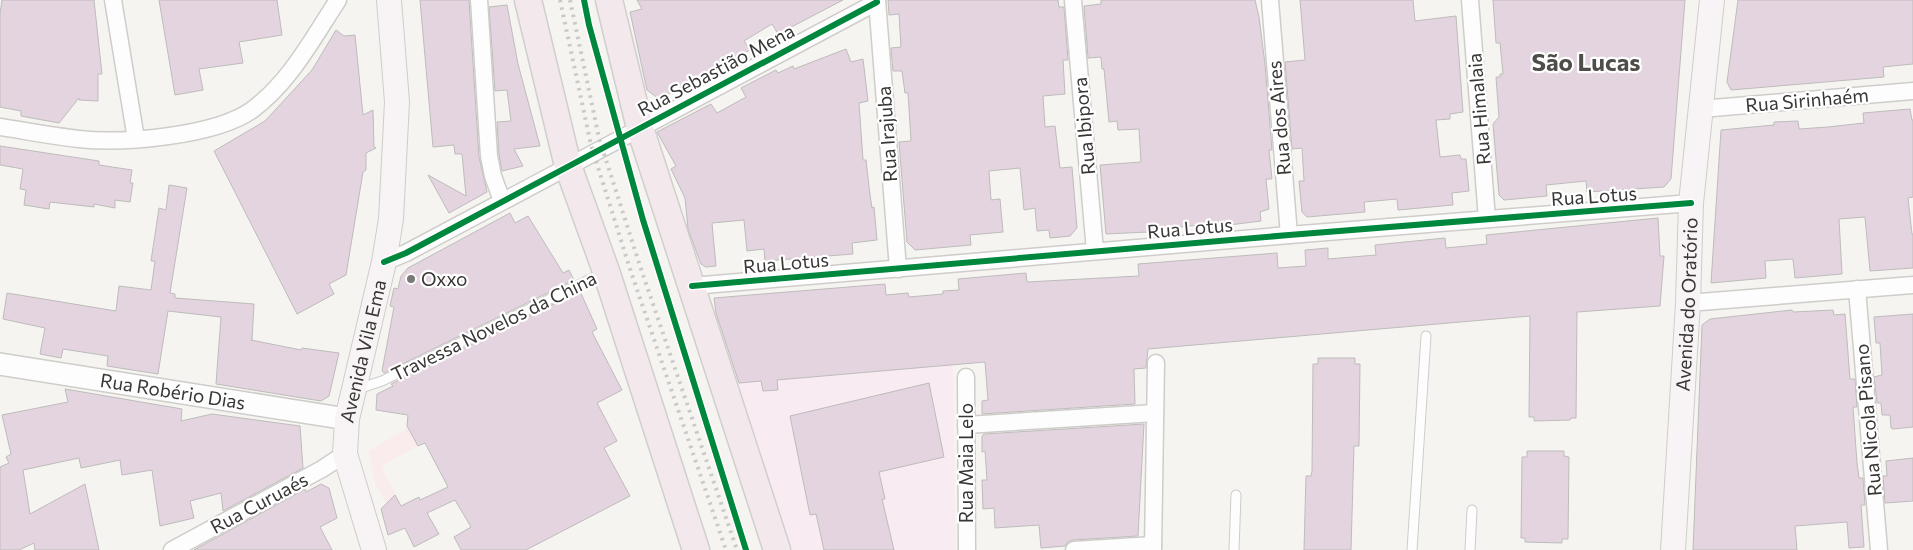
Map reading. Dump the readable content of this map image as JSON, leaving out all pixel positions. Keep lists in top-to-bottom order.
{
  "streets": {
    "main road": ["Avenida do Oratório", "Avenida Vila Ema"],
    "street": [
      "Rua Sebastião Mena",
      "Rua Sirinhaém",
      "Rua Himalaia",
      "Rua dos Aires",
      "Rua Ibipora",
      "Rua Irajuba",
      "Rua Lotus",
      "Rua Robério Dias",
      "Rua Nicola Pisano",
      "Rua Maia Lelo",
      "Rua Curuaés"
    ],
    "lane": ["Travessa Novelos da China"]
  },
  "crossings": [
    ["Rua Sebastião Mena", "Rua Irajuba"],
    ["Rua Sebastião Mena", "Avenida Vila Ema"],
    ["Rua Sirinhaém", "Avenida do Oratório"],
    ["Rua Himalaia", "Rua Lotus"],
    ["Rua dos Aires", "Rua Lotus"],
    ["Rua Ibipora", "Rua Lotus"],
    ["Rua Irajuba", "Rua Lotus"],
    ["Rua Lotus", "Avenida do Oratório"],
    ["Travessa Novelos da China", "Avenida Vila Ema"],
    ["Avenida Vila Ema", "Rua Robério Dias"],
    ["Avenida Vila Ema", "Rua Curuaés"]
  ],
  "districts": ["São Lucas"],
  "places": ["Oxxo"]
}
